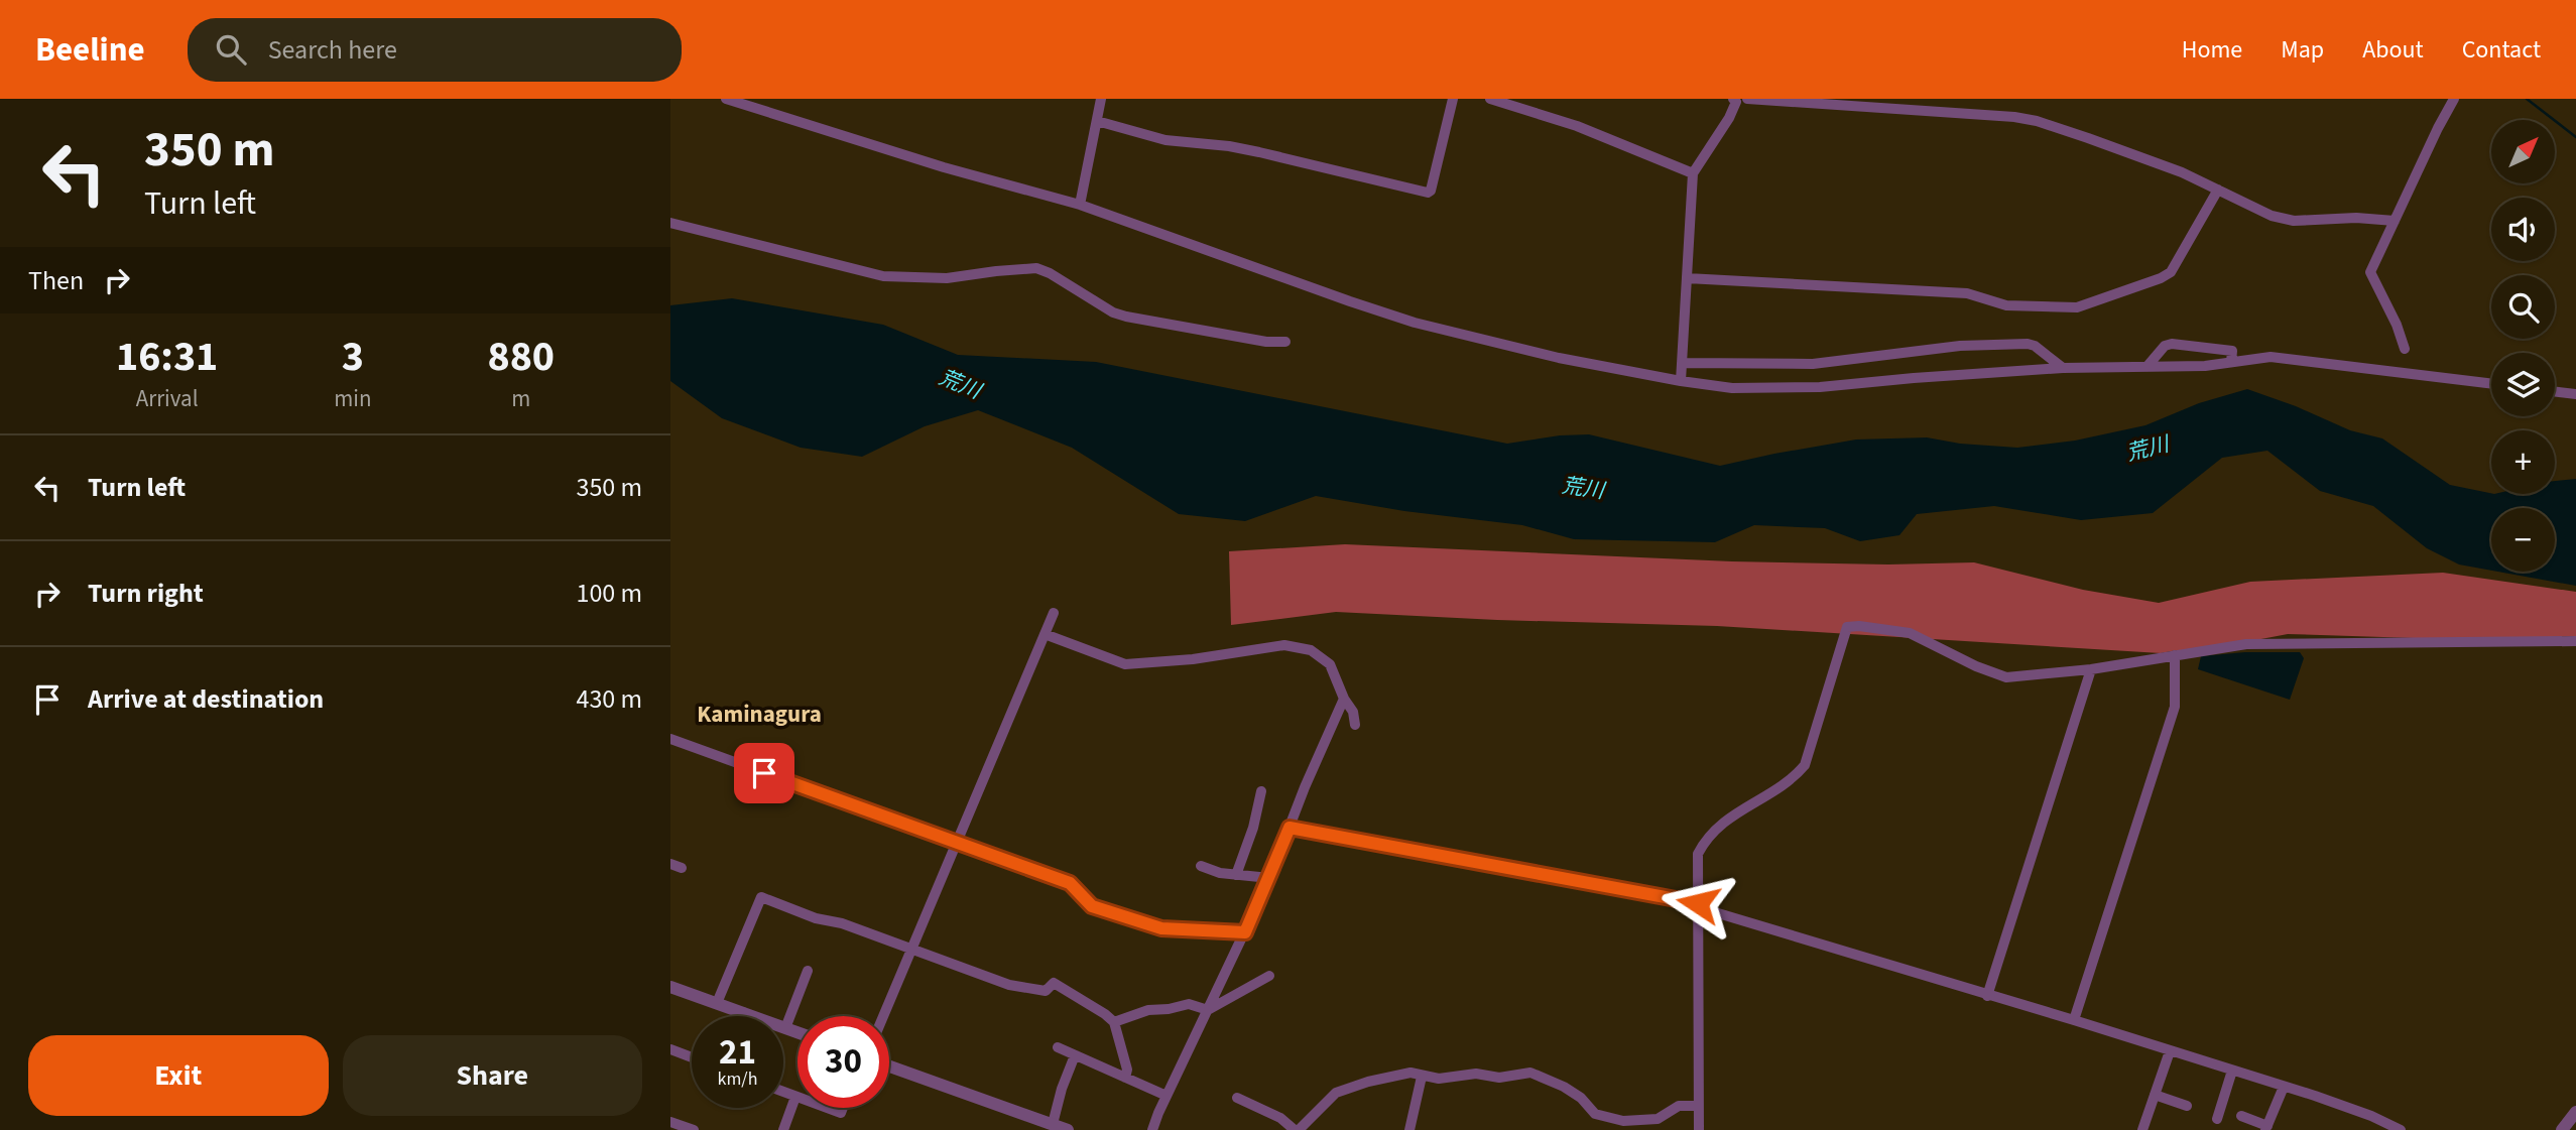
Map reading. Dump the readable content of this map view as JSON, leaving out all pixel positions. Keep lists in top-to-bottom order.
{
  "districts": ["Kaminagura"],
  "water": ["荒川"],
  "north": "top right",
  "page": {
    "header": "Beeline",
    "search": "Search here",
    "nav": [
      "Home",
      "Map",
      "About",
      "Contact"
    ],
    "turn": ["350 m", "Turn left"],
    "map_buttons": ["+", "−"],
    "then": "Then",
    "eta": [
      "16:31",
      "Arrival",
      "3",
      "min",
      "880",
      "m"
    ],
    "list": [
      {
        "name": "Turn left",
        "value": "350 m"
      },
      {
        "name": "Turn right",
        "value": "100 m"
      },
      {
        "name": "Arrive at destination",
        "value": "430 m"
      }
    ],
    "speed": "21 km/h",
    "limit": "30",
    "buttons": ["Exit", "Share"]
  }
}
